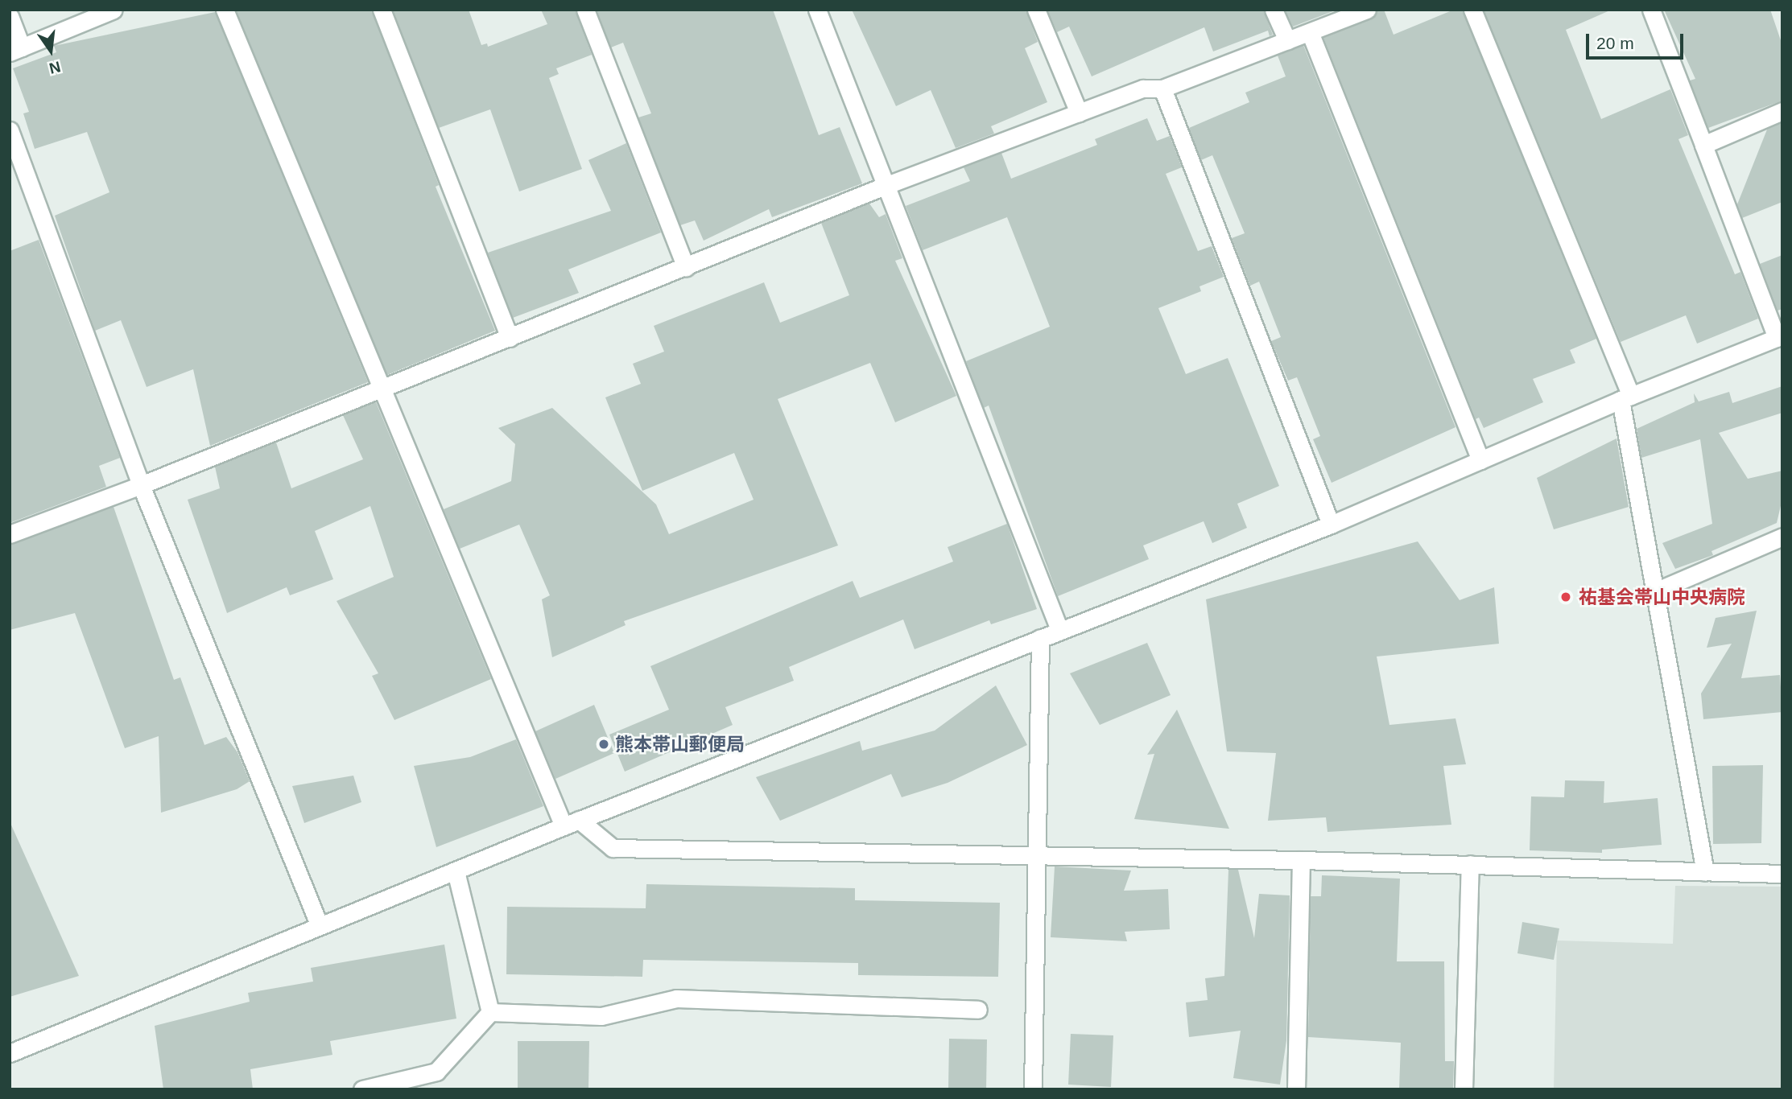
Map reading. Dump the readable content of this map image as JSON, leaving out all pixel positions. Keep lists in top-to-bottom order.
{
  "places": ["祐基会帯山中央病院", "熊本帯山郵便局"],
  "scale_bar": "20 m",
  "north": "bottom"
}
